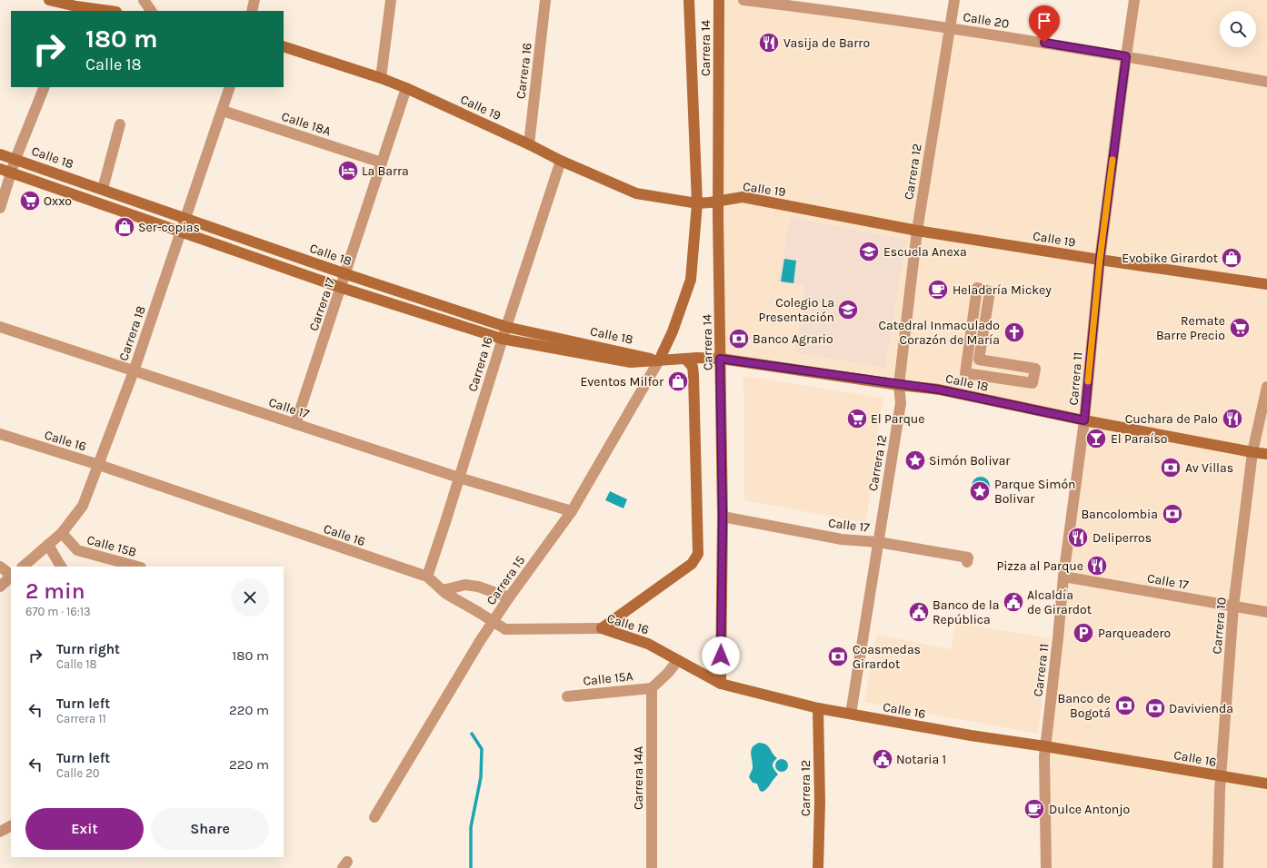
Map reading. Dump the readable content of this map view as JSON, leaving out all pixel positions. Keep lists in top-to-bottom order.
{
  "streets": {
    "street": [
      "Calle 20",
      "Carrera 14",
      "Carrera 16",
      "Calle 19",
      "Calle 18A",
      "Calle 18",
      "Carrera 12",
      "Carrera 17",
      "Carrera 18",
      "Carrera 11",
      "Calle 17",
      "Calle 16",
      "Calle 15B",
      "Carrera 15",
      "Carrera 10",
      "Calle 15A",
      "Carrera 14A"
    ]
  },
  "crossings": [
    ["Calle 20", "Carrera 12"],
    ["Calle 20", "Carrera 11"],
    ["Carrera 14", "Calle 19"],
    ["Carrera 14", "Calle 18"],
    ["Carrera 14", "Calle 17"],
    ["Carrera 14", "Calle 16"],
    ["Carrera 14", "Carrera 15"],
    ["Carrera 16", "Calle 19"],
    ["Carrera 16", "Calle 18"],
    ["Carrera 16", "Calle 17"],
    ["Carrera 16", "Calle 16"],
    ["Calle 19", "Carrera 12"],
    ["Calle 19", "Carrera 17"],
    ["Calle 19", "Carrera 11"],
    ["Calle 18A", "Carrera 17"],
    ["Calle 18A", "Carrera 18"],
    ["Calle 18", "Carrera 12"],
    ["Calle 18", "Carrera 17"],
    ["Calle 18", "Carrera 18"],
    ["Calle 18", "Carrera 11"],
    ["Calle 18", "Carrera 15"],
    ["Calle 18", "Carrera 10"],
    ["Carrera 12", "Calle 17"],
    ["Carrera 12", "Calle 16"],
    ["Carrera 17", "Calle 17"],
    ["Carrera 18", "Calle 17"],
    ["Carrera 18", "Calle 16"],
    ["Carrera 18", "Calle 15B"],
    ["Carrera 11", "Calle 17"],
    ["Carrera 11", "Calle 16"],
    ["Calle 17", "Carrera 15"],
    ["Calle 17", "Carrera 10"],
    ["Calle 16", "Carrera 10"],
    ["Calle 15A", "Carrera 14A"]
  ],
  "places": {
    "restaurant": [
      "Vasija de Barro",
      "Cuchara de Palo",
      "Deliperros",
      "Pizza al Parque"
    ],
    "hotel": ["La Barra"],
    "supermarket": ["Oxxo", "Remate Barre Precio", "El Parque"],
    "shop": ["Ser-copias", "Evobike Girardot", "Eventos Milfor"],
    "school or university": ["Escuela Anexa", "Colegio La Presentación"],
    "cafe": ["Heladería Mickey", "Dulce Antonjo"],
    "church": ["Catedral Inmaculado Corazón de María"],
    "bank": [
      "Banco Agrario",
      "Av Villas",
      "Bancolombia",
      "Coasmedas Girardot",
      "Banco de Bogotá",
      "Davivienda"
    ],
    "bar": ["El Paraíso"],
    "place": ["Simón Bolivar", "Parque Simón Bolivar"],
    "public building": ["Alcaldía de Girardot", "Banco de la República", "Notaria 1"],
    "parking": ["Parqueadero"]
  },
  "page": {
    "turn": ["180 m", "Calle 18"],
    "heading": ["2 min", "670 m · 16:13"],
    "list": [
      {
        "name": "Turn right",
        "note": "Calle 18",
        "value": "180 m"
      },
      {
        "name": "Turn left",
        "note": "Carrera 11",
        "value": "220 m"
      },
      {
        "name": "Turn left",
        "note": "Calle 20",
        "value": "220 m"
      }
    ],
    "buttons": ["Exit", "Share"]
  }
}
